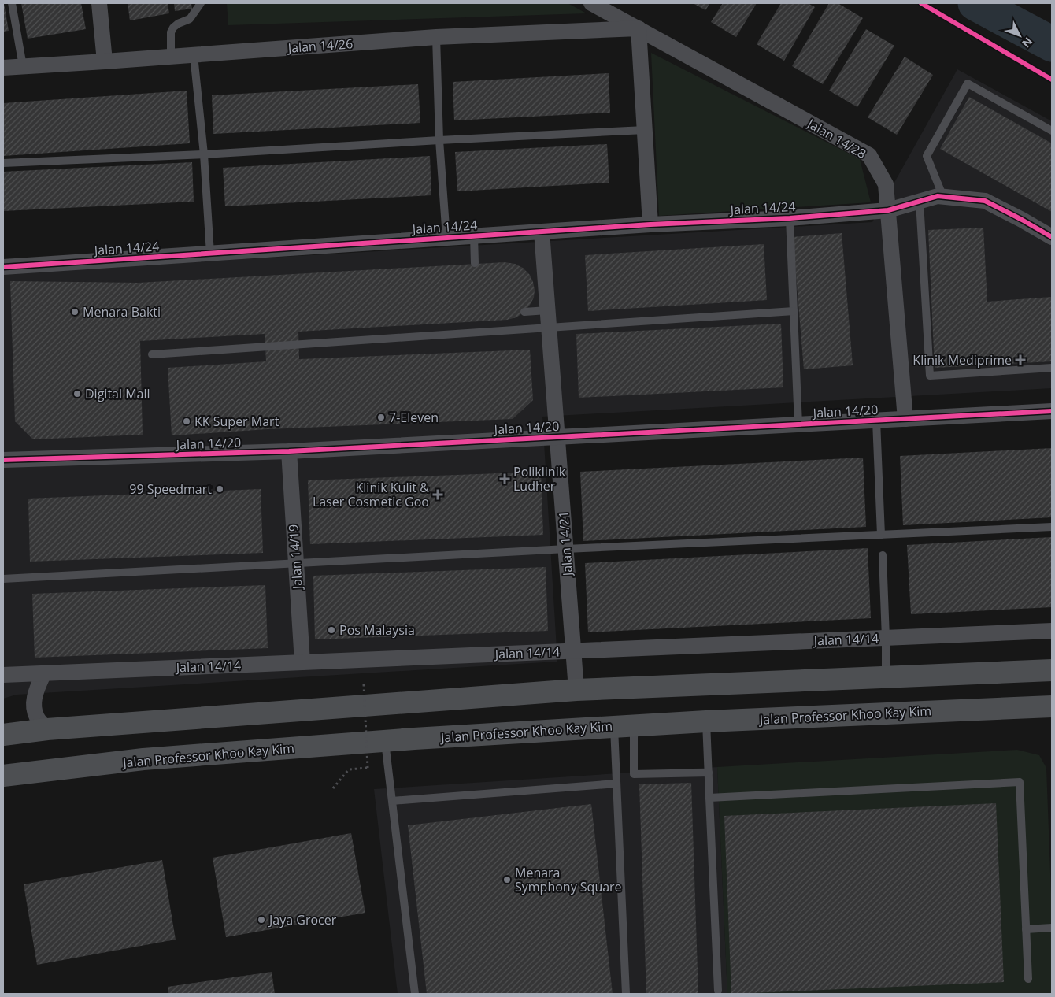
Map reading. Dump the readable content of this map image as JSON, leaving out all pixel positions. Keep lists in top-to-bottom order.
{
  "streets": {
    "main road": ["Jalan Professor Khoo Kay Kim"],
    "street": [
      "Jalan 14/26",
      "Jalan 14/28",
      "Jalan 14/24",
      "Jalan 14/20",
      "Jalan 14/21",
      "Jalan 14/19",
      "Jalan 14/14"
    ]
  },
  "crossings": [
    ["Jalan 14/26", "Jalan 14/28"],
    ["Jalan 14/28", "Jalan 14/24"],
    ["Jalan 14/28", "Jalan 14/20"],
    ["Jalan 14/24", "Jalan 14/21"],
    ["Jalan 14/20", "Jalan 14/21"],
    ["Jalan 14/20", "Jalan 14/19"],
    ["Jalan 14/21", "Jalan 14/14"],
    ["Jalan 14/19", "Jalan 14/14"]
  ],
  "places": {
    "other": [
      "Menara Bakti",
      "Digital Mall",
      "7-Eleven",
      "KK Super Mart",
      "99 Speedmart",
      "Pos Malaysia",
      "Menara Symphony Square",
      "Jaya Grocer"
    ],
    "health": ["Klinik Mediprime", "Poliklinik Ludher", "Klinik Kulit & Laser Cosmetic Goo"]
  },
  "north": "bottom right"
}
